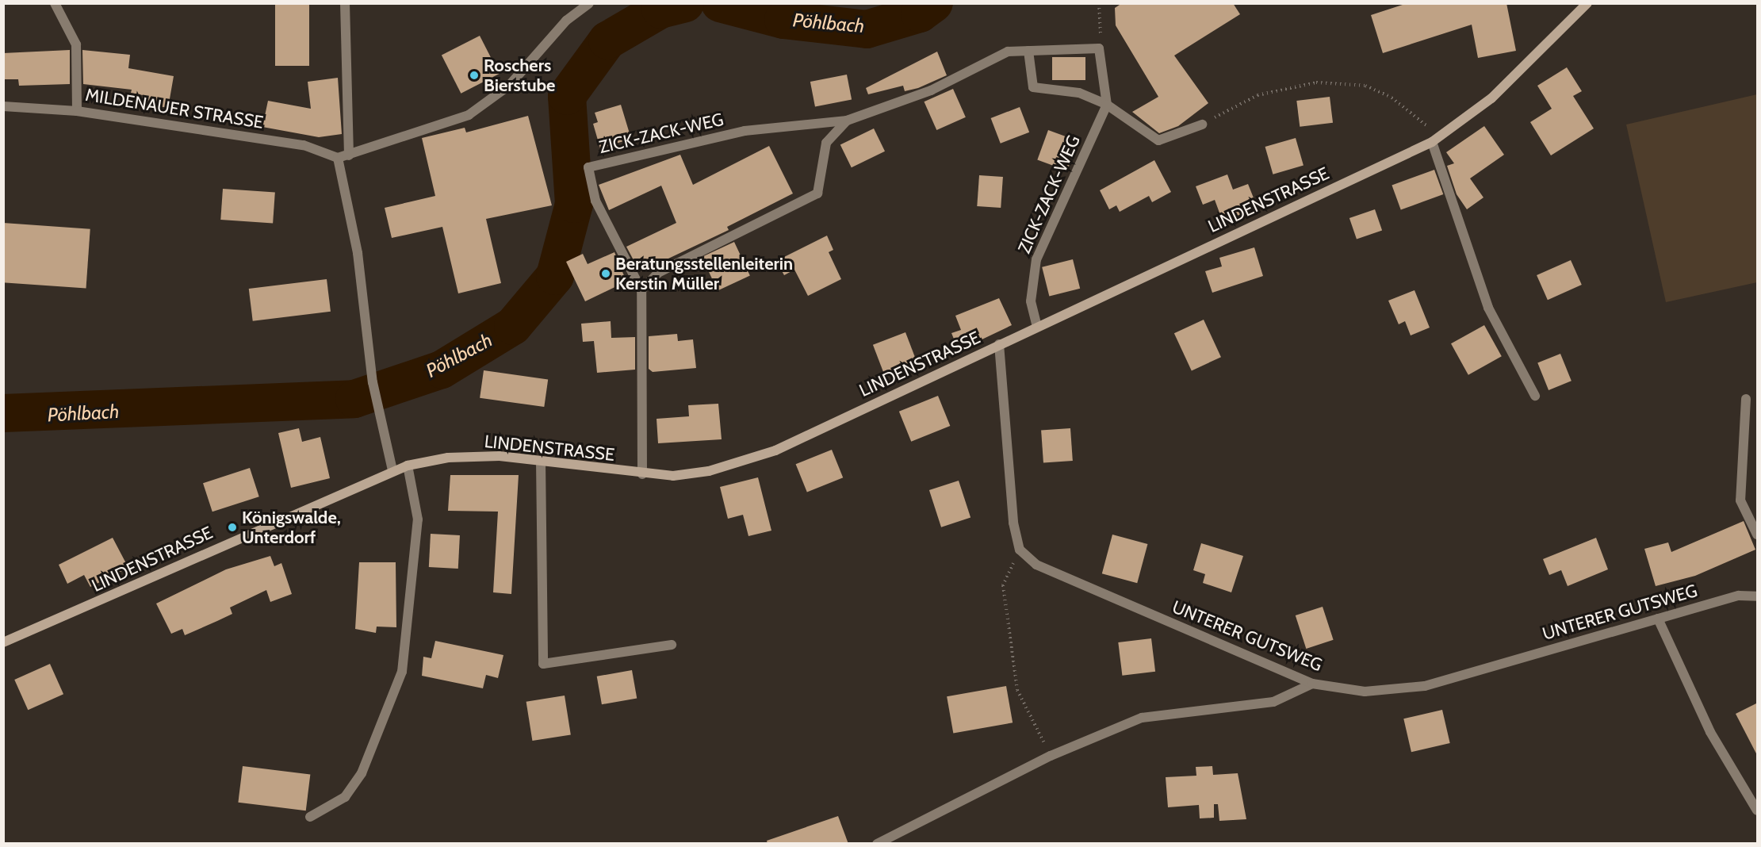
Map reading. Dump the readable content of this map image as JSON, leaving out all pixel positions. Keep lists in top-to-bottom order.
{
  "streets": {
    "main road": ["LINDENSTRASSE"],
    "street": ["MILDENAUER STRASSE", "ZICK-ZACK-WEG", "UNTERER GUTSWEG"]
  },
  "crossings": [
    ["ZICK-ZACK-WEG", "LINDENSTRASSE"]
  ],
  "water": ["Pöhlbach"],
  "places": ["Roschers Bierstube", "Beratungsstellenleiterin Kerstin Müller", "Königswalde, Unterdorf"]
}
